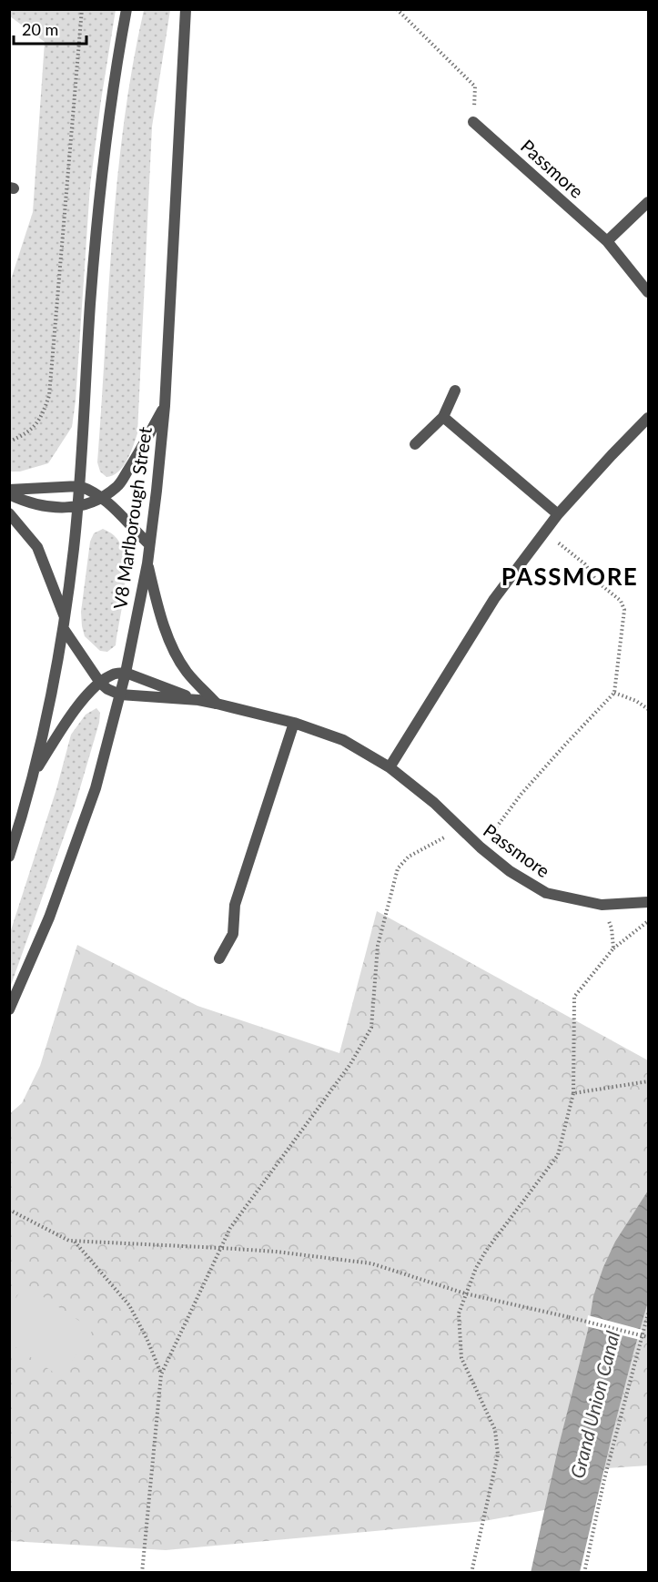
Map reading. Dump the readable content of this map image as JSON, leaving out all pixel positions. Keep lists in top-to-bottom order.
{
  "streets": {
    "street": ["Passmore", "V8 Marlborough Street"]
  },
  "crossings": [
    ["Passmore", "V8 Marlborough Street"]
  ],
  "districts": ["PASSMORE"],
  "water": ["Grand Union Canal"],
  "scale_bar": "20 m"
}
